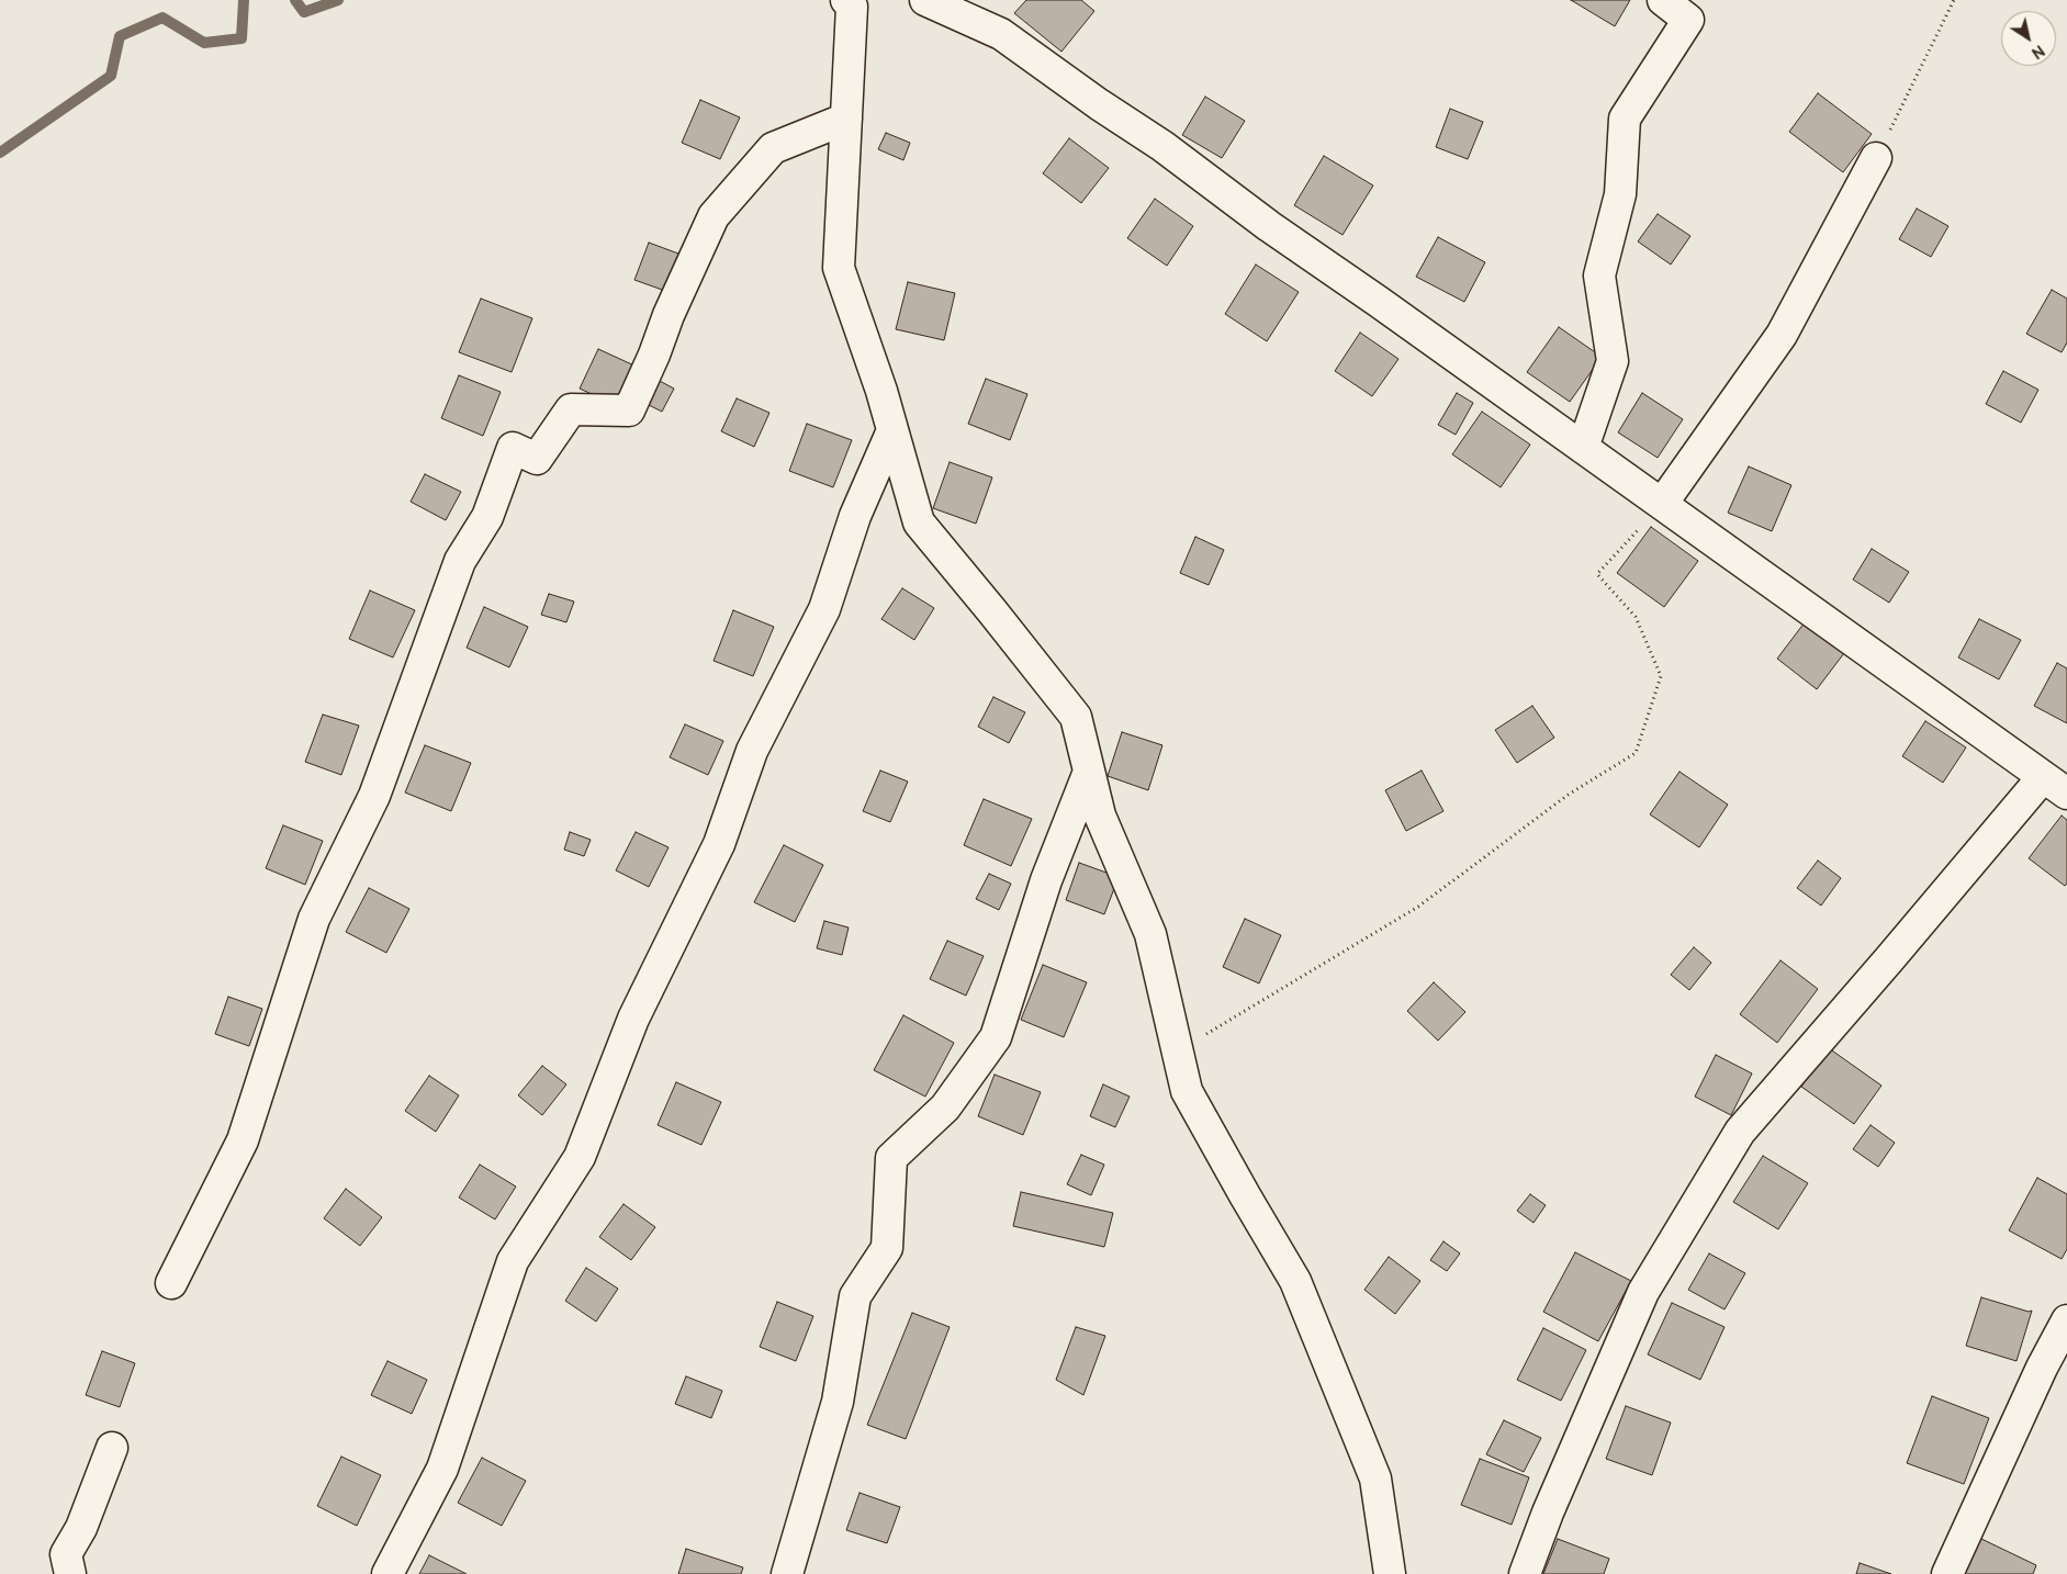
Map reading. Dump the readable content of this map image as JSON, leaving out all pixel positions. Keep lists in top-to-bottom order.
{
  "north": "bottom right"
}
